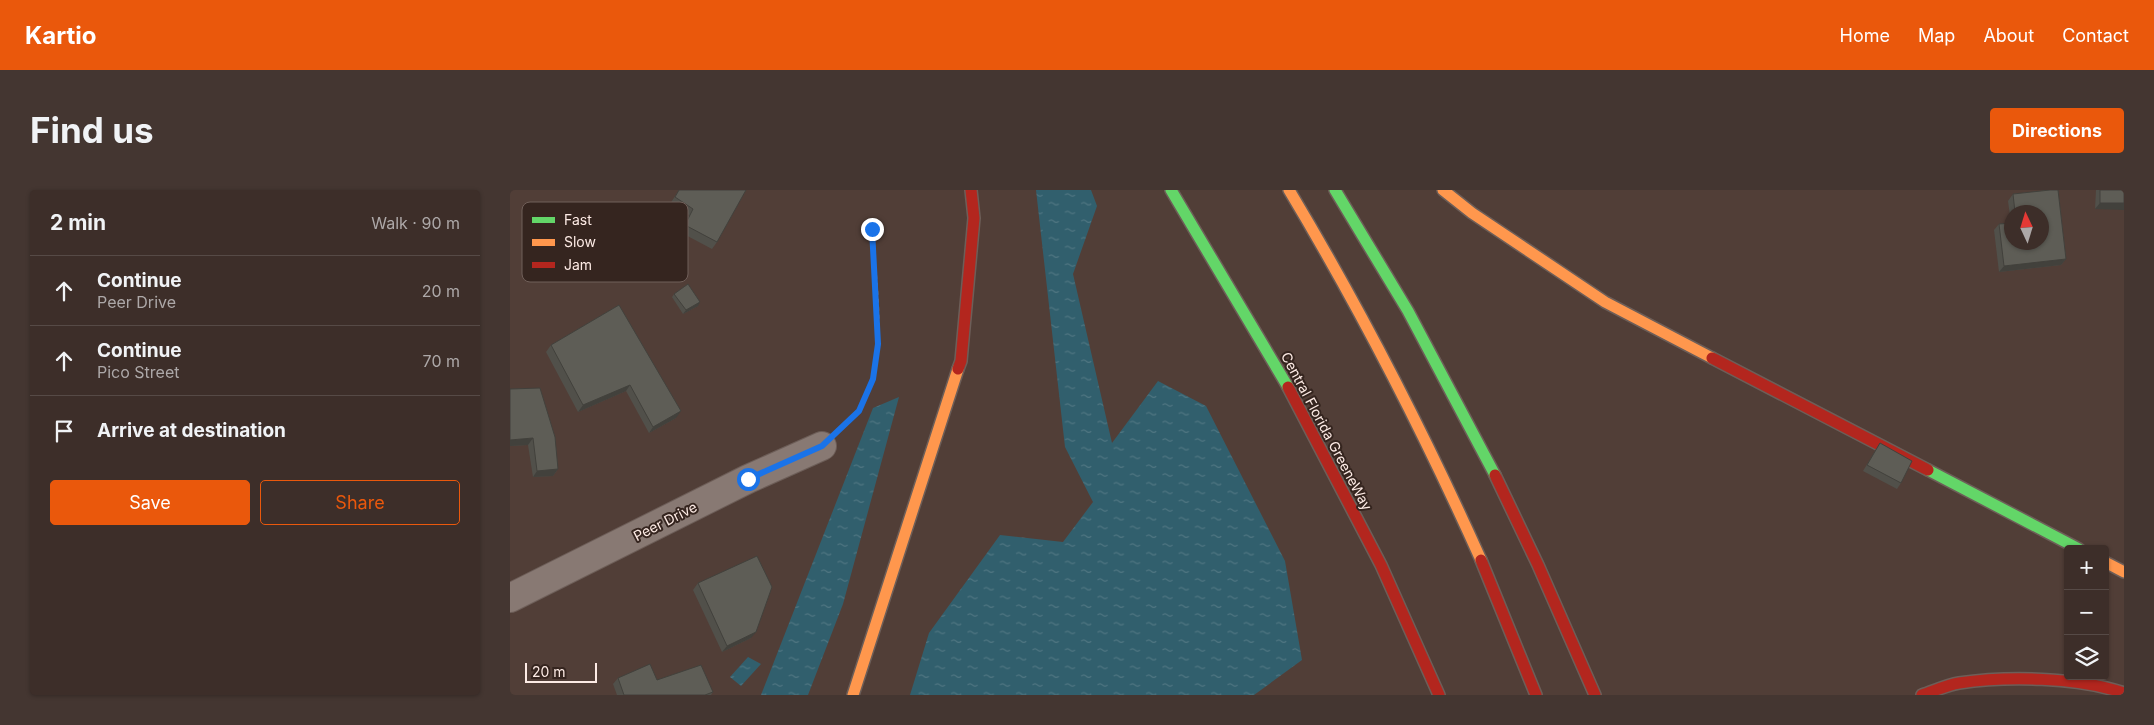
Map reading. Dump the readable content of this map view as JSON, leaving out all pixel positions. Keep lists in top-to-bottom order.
{
  "streets": {
    "highway": ["Central Florida GreeneWay"],
    "street": ["Peer Drive"]
  },
  "legend": ["Fast", "Slow", "Jam"],
  "scale_bar": "20 m",
  "north": "top",
  "page": {
    "header": "Kartio",
    "nav": [
      "Home",
      "Map",
      "About",
      "Contact"
    ],
    "buttons": [
      "Directions",
      ["Save", "Share"]
    ],
    "title": "Find us",
    "heading": ["2 min", "Walk · 90 m"],
    "list": [
      ["Continue", "Peer Drive", "20 m"],
      ["Continue", "Pico Street", "70 m"],
      "Arrive at destination"
    ],
    "map_buttons": ["+", "−"],
    "scale": "20 m"
  }
}
